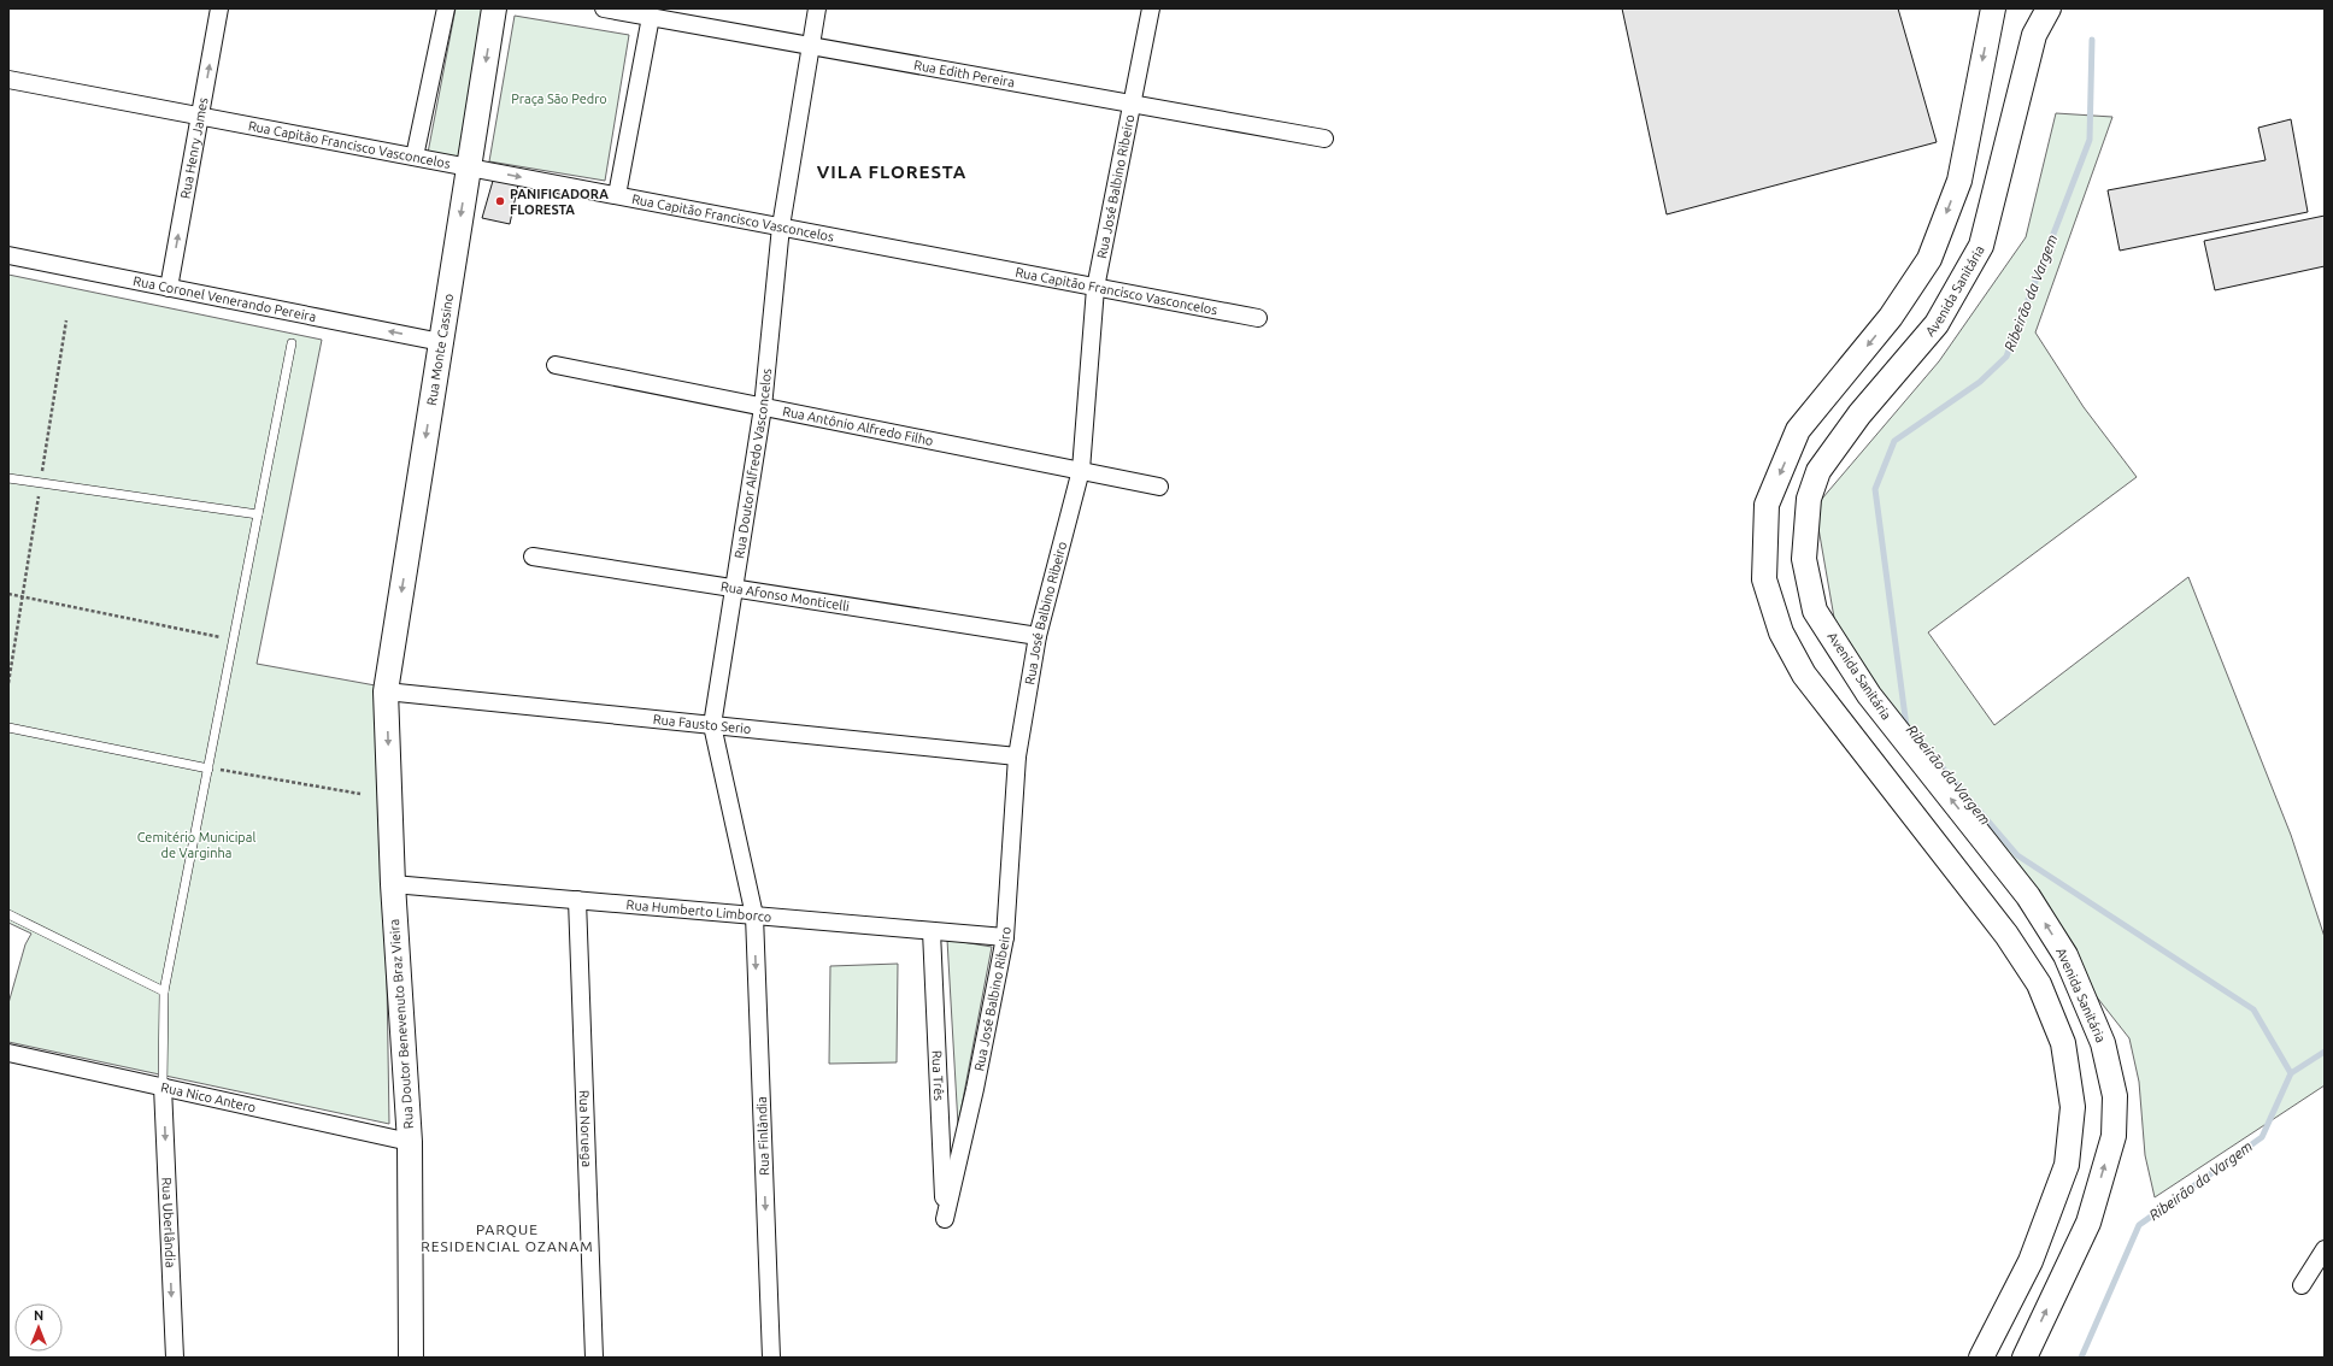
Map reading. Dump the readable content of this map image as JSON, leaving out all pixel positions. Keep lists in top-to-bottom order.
{
  "streets": {
    "street": [
      "Rua Edith Pereira",
      "Rua Capitão Francisco Vasconcelos",
      "Rua Henry James",
      "Rua José Balbino Ribeiro",
      "Avenida Sanitária",
      "Rua Coronel Venerando Pereira",
      "Rua Monte Cassino",
      "Rua Antônio Alfredo Filho",
      "Rua Doutor Alfredo Vasconcelos",
      "Rua Afonso Monticelli",
      "Rua Fausto Serio",
      "Rua Humberto Limborco",
      "Rua Doutor Benevenuto Braz Vieira",
      "Rua Três",
      "Rua Nico Antero",
      "Rua Noruega",
      "Rua Finlândia",
      "Rua Uberlândia"
    ]
  },
  "crossings": [
    ["Rua Edith Pereira", "Rua José Balbino Ribeiro"],
    ["Rua Edith Pereira", "Rua Doutor Alfredo Vasconcelos"],
    ["Rua Capitão Francisco Vasconcelos", "Rua Henry James"],
    ["Rua Capitão Francisco Vasconcelos", "Rua José Balbino Ribeiro"],
    ["Rua Capitão Francisco Vasconcelos", "Rua Monte Cassino"],
    ["Rua Capitão Francisco Vasconcelos", "Rua Doutor Alfredo Vasconcelos"],
    ["Rua Henry James", "Rua Coronel Venerando Pereira"],
    ["Rua José Balbino Ribeiro", "Rua Antônio Alfredo Filho"],
    ["Rua José Balbino Ribeiro", "Rua Afonso Monticelli"],
    ["Rua José Balbino Ribeiro", "Rua Fausto Serio"],
    ["Rua José Balbino Ribeiro", "Rua Humberto Limborco"],
    ["Rua José Balbino Ribeiro", "Rua Três"],
    ["Rua Coronel Venerando Pereira", "Rua Monte Cassino"],
    ["Rua Monte Cassino", "Rua Fausto Serio"],
    ["Rua Monte Cassino", "Rua Doutor Benevenuto Braz Vieira"],
    ["Rua Antônio Alfredo Filho", "Rua Doutor Alfredo Vasconcelos"],
    ["Rua Doutor Alfredo Vasconcelos", "Rua Afonso Monticelli"],
    ["Rua Doutor Alfredo Vasconcelos", "Rua Fausto Serio"],
    ["Rua Doutor Alfredo Vasconcelos", "Rua Humberto Limborco"],
    ["Rua Doutor Alfredo Vasconcelos", "Rua Finlândia"],
    ["Rua Fausto Serio", "Rua Doutor Benevenuto Braz Vieira"],
    ["Rua Humberto Limborco", "Rua Doutor Benevenuto Braz Vieira"],
    ["Rua Humberto Limborco", "Rua Três"],
    ["Rua Humberto Limborco", "Rua Noruega"],
    ["Rua Humberto Limborco", "Rua Finlândia"],
    ["Rua Doutor Benevenuto Braz Vieira", "Rua Nico Antero"],
    ["Rua Nico Antero", "Rua Uberlândia"]
  ],
  "one_way": [
    "Rua Henry James",
    "Avenida Sanitária",
    "Rua Coronel Venerando Pereira",
    "Rua Finlândia",
    "Rua Uberlândia"
  ],
  "districts": ["VILA FLORESTA", "PARQUE RESIDENCIAL OZANAM"],
  "water": ["Ribeirão da Vargem"],
  "parks": ["Praça São Pedro", "Cemitério Municipal de Varginha"],
  "places": ["PANIFICADORA FLORESTA"],
  "north": "top"
}
